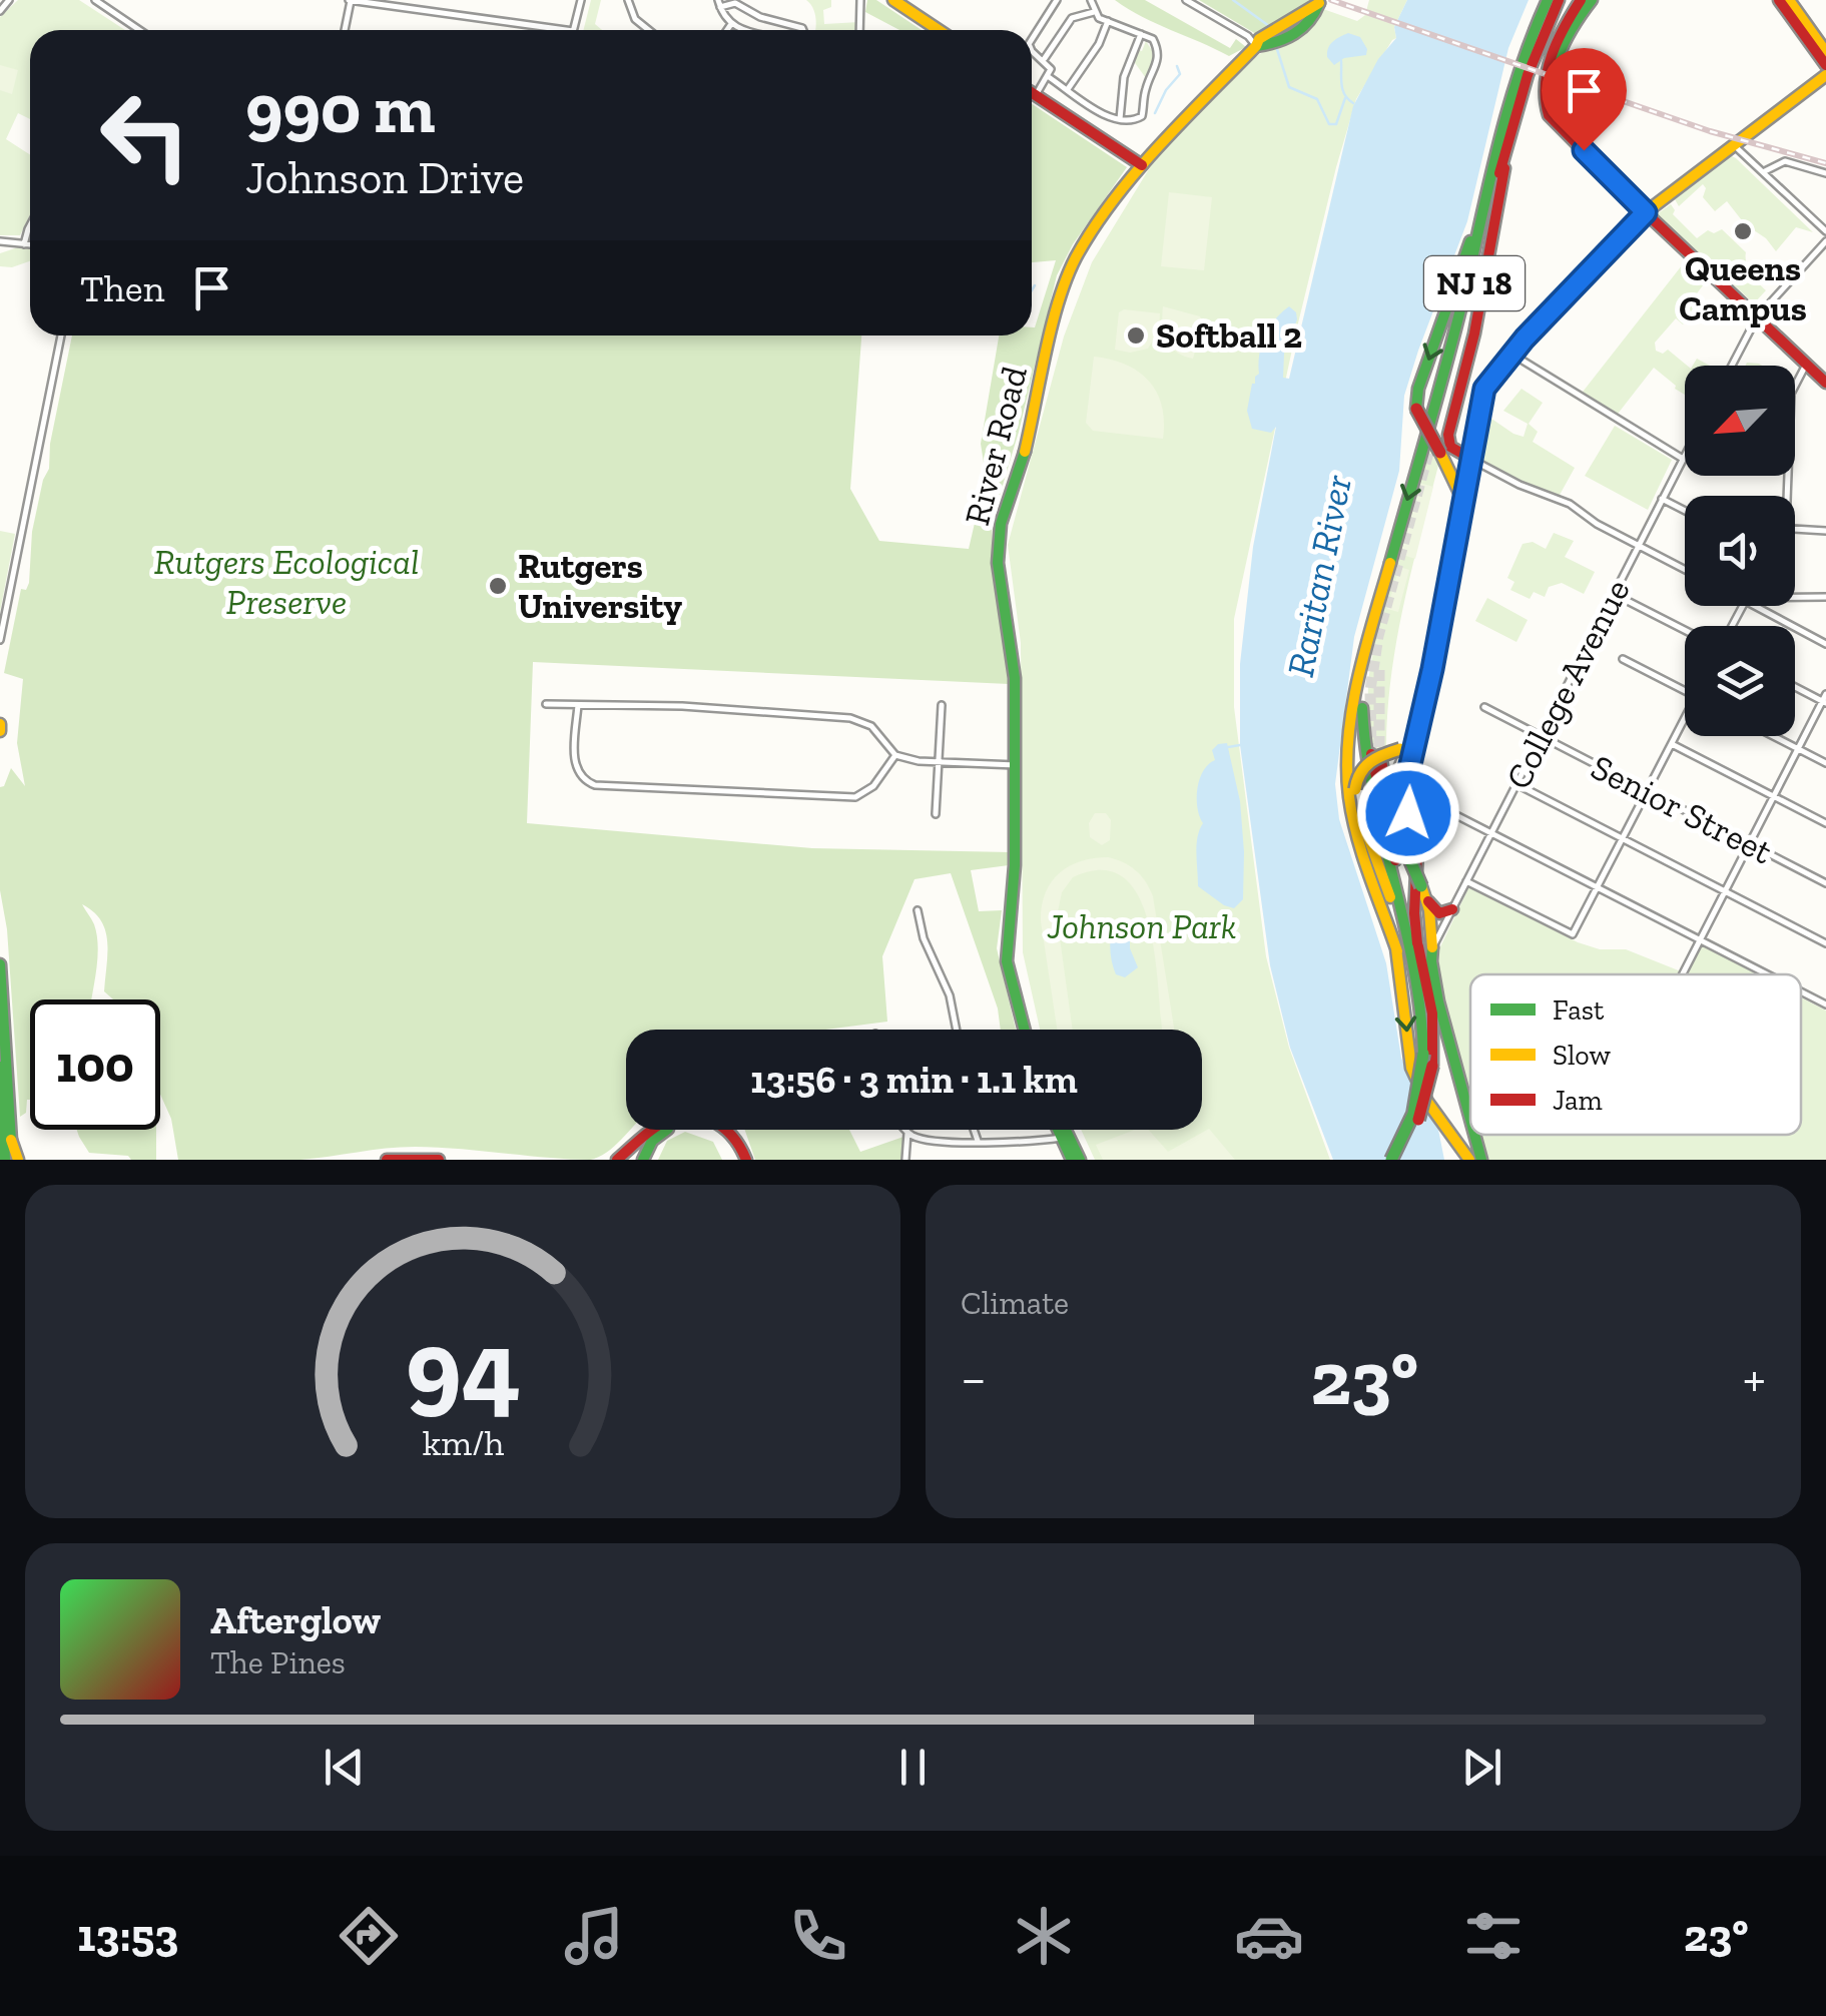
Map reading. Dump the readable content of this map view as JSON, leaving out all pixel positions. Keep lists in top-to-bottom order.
{
  "streets": {
    "main road": ["NJ 18", "River Road"],
    "street": ["College Avenue", "Senior Street"]
  },
  "crossings": [
    ["College Avenue", "Senior Street"]
  ],
  "water": ["Raritan River"],
  "parks": ["Rutgers Ecological Preserve", "Johnson Park"],
  "places": ["Queens Campus", "Softball 2", "Rutgers University"],
  "legend": ["Fast", "Slow", "Jam"],
  "north": "bottom left",
  "page": {
    "turn": ["990 m", "Johnson Drive"],
    "then": "Then",
    "limit": "100",
    "trip": "13:56 · 3 min · 1.1 km",
    "tile": "Climate",
    "heat": ["−", "23°", "+"],
    "song": ["Afterglow", "The Pines"],
    "tabs": ["13:53", "23°"],
    "gauge": ["94", "km/h"]
  }
}
